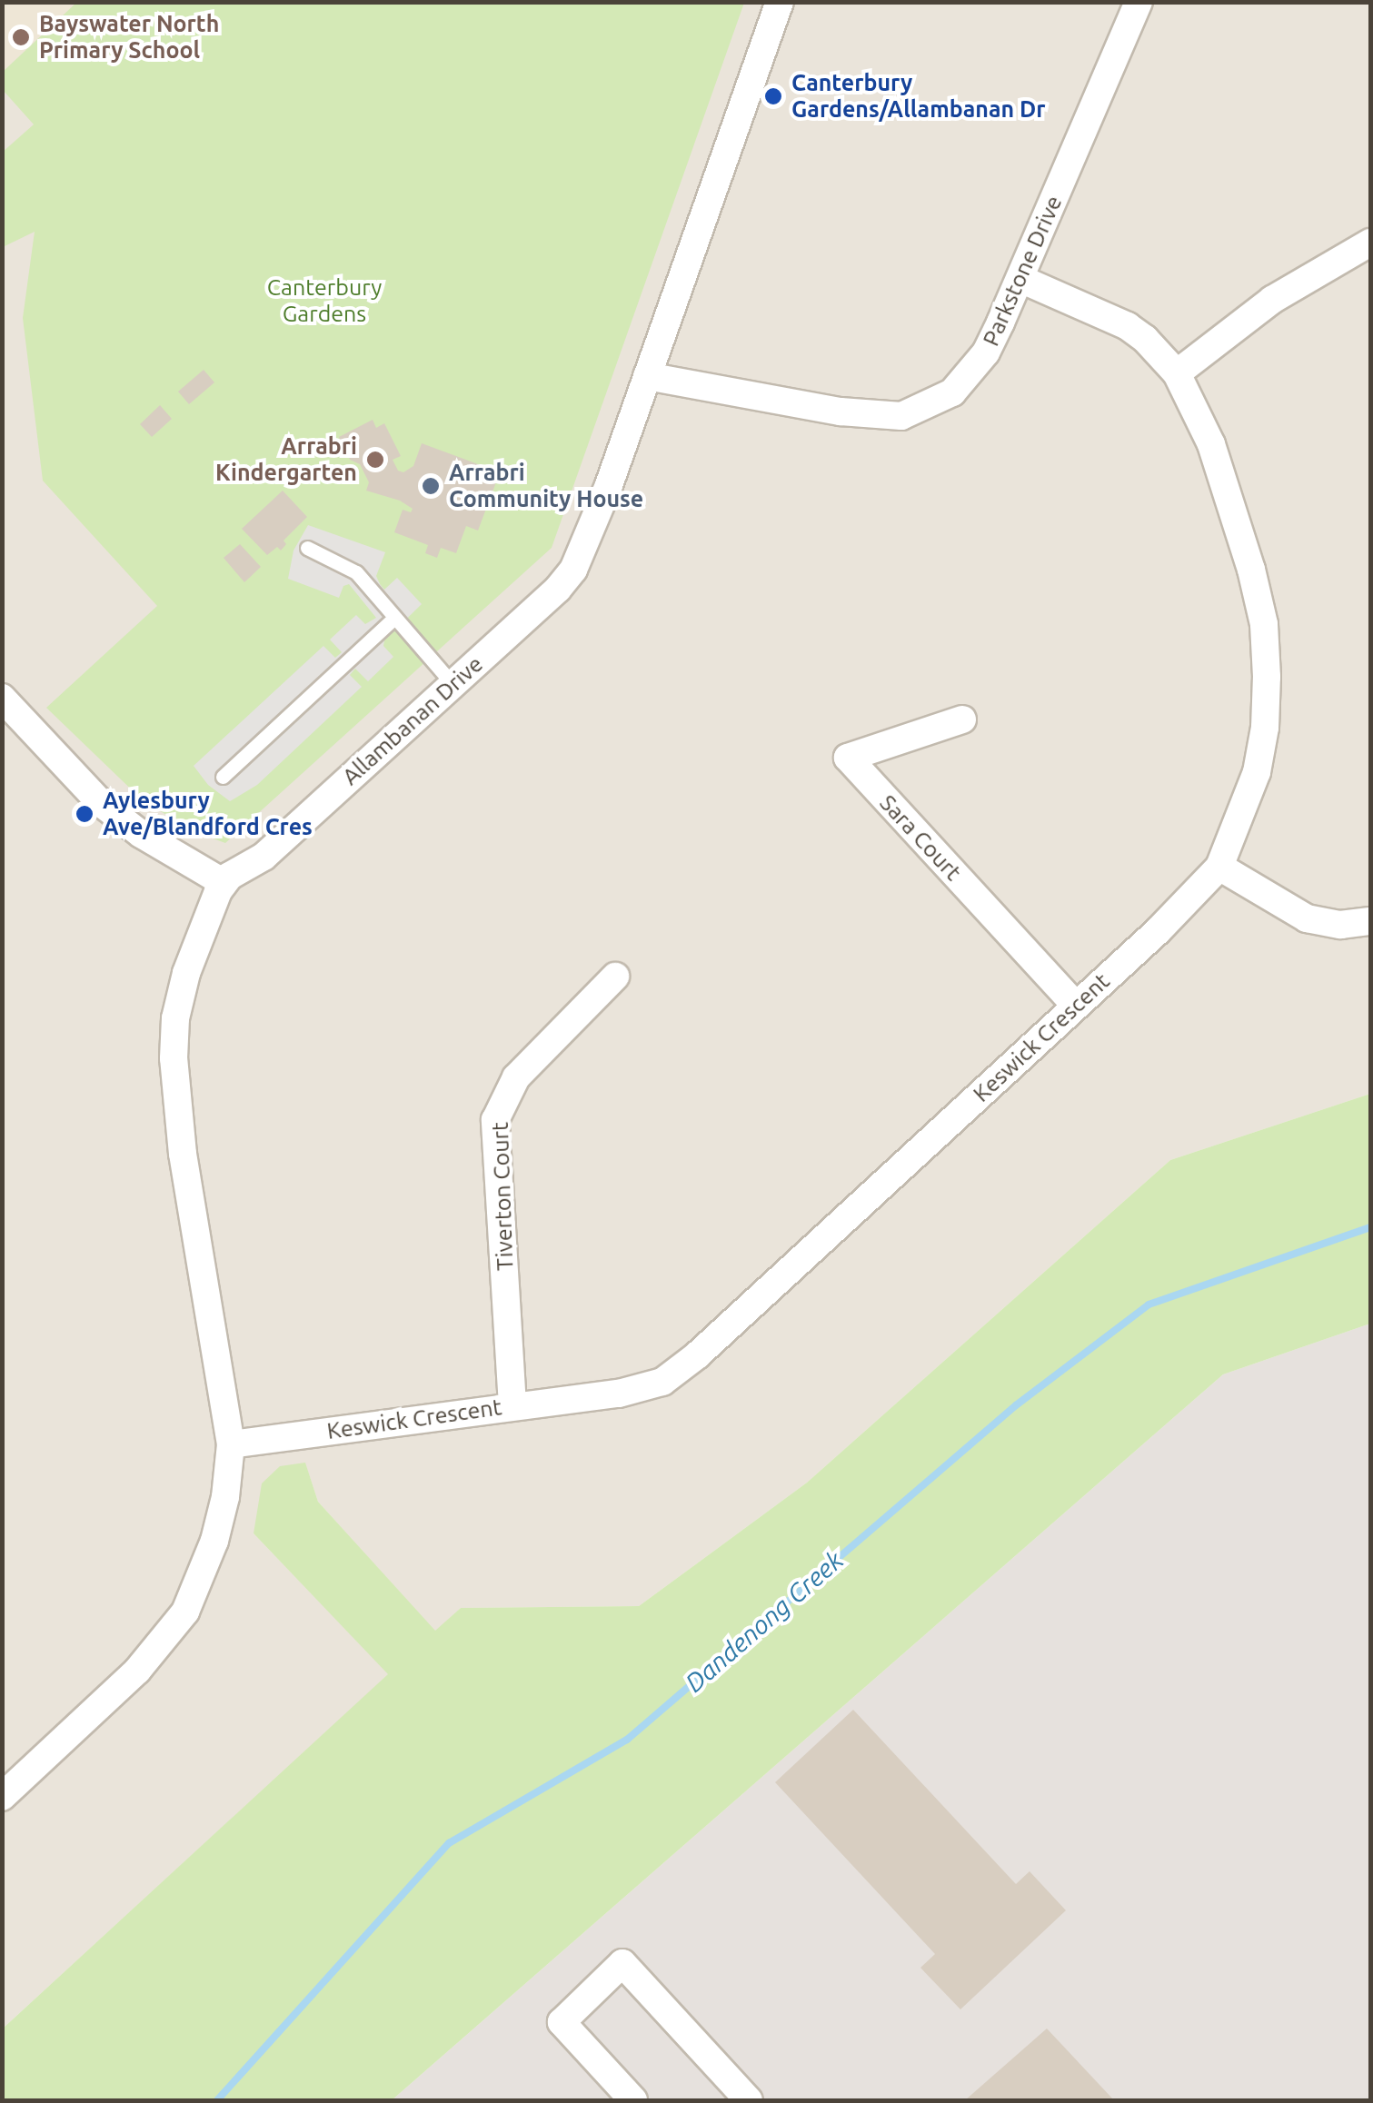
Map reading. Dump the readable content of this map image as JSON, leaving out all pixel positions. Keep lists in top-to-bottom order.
{
  "streets": {
    "street": [
      "Parkstone Drive",
      "Allambanan Drive",
      "Sara Court",
      "Keswick Crescent",
      "Tiverton Court"
    ]
  },
  "crossings": [
    ["Parkstone Drive", "Allambanan Drive"],
    ["Parkstone Drive", "Keswick Crescent"],
    ["Sara Court", "Keswick Crescent"],
    ["Keswick Crescent", "Tiverton Court"]
  ],
  "water": ["Dandenong Creek"],
  "parks": ["Canterbury Gardens"],
  "places": [
    "Bayswater North Primary School",
    "Canterbury Gardens/Allambanan Dr",
    "Arrabri Kindergarten",
    "Arrabri Community House",
    "Aylesbury Ave/Blandford Cres"
  ]
}
